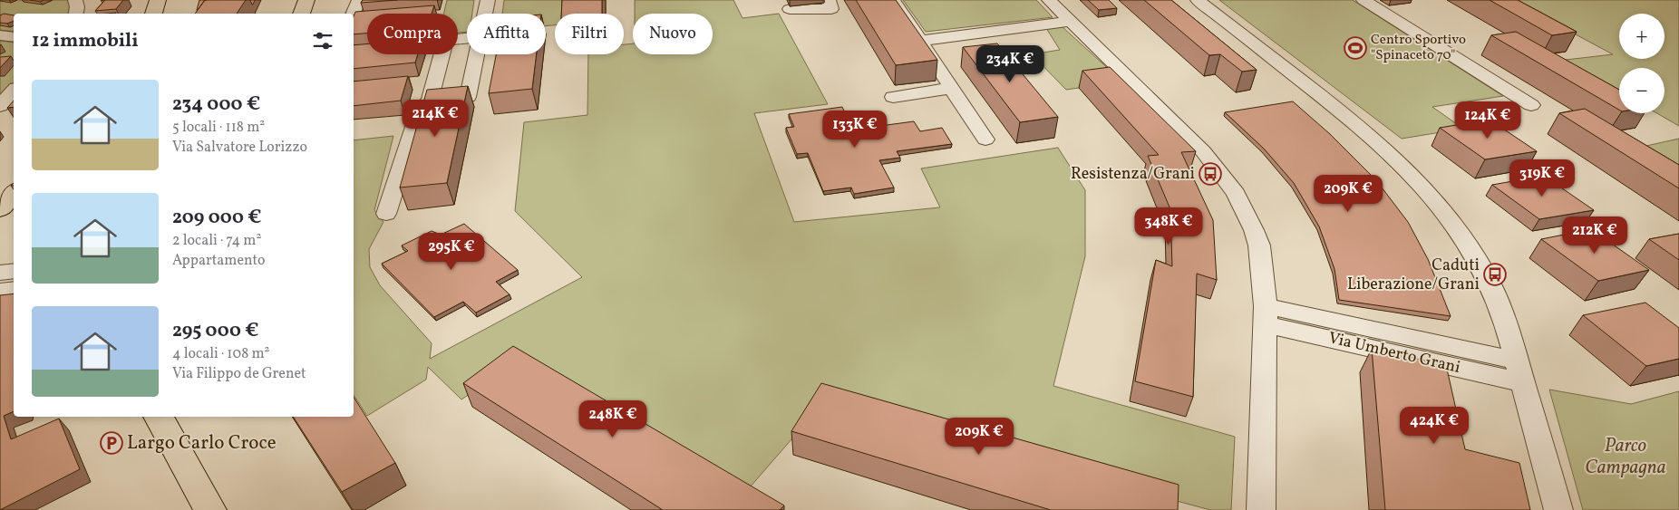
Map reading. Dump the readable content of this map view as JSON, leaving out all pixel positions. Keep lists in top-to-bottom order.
{
  "streets": {
    "street": ["Via Umberto Grani"]
  },
  "parks": ["Parco Campagna"],
  "places": {
    "sports": ["Centro Sportivo \"Spinaceto 70\""],
    "bus stop": ["Resistenza/Grani", "Caduti Liberazione/Grani"],
    "parking": ["Largo Carlo Croce"]
  },
  "page": {
    "map_buttons": ["+", "−"],
    "chip": [
      "Compra",
      "Affitta",
      "Filtri",
      "Nuovo"
    ],
    "heading": "12 immobili",
    "price": [
      "234K €",
      "214K €",
      "124K €",
      "133K €",
      "319K €",
      "209K €",
      "348K €",
      "212K €",
      "295K €",
      "248K €",
      "424K €",
      "209K €"
    ],
    "list": [
      {
        "name": "234 000 €",
        "note": "5 locali · 118 m² · Via Salvatore Lorizzo"
      },
      {
        "name": "209 000 €",
        "note": "2 locali · 74 m² · Appartamento"
      },
      {
        "name": "295 000 €",
        "note": "4 locali · 108 m² · Via Filippo de Grenet"
      }
    ]
  }
}
